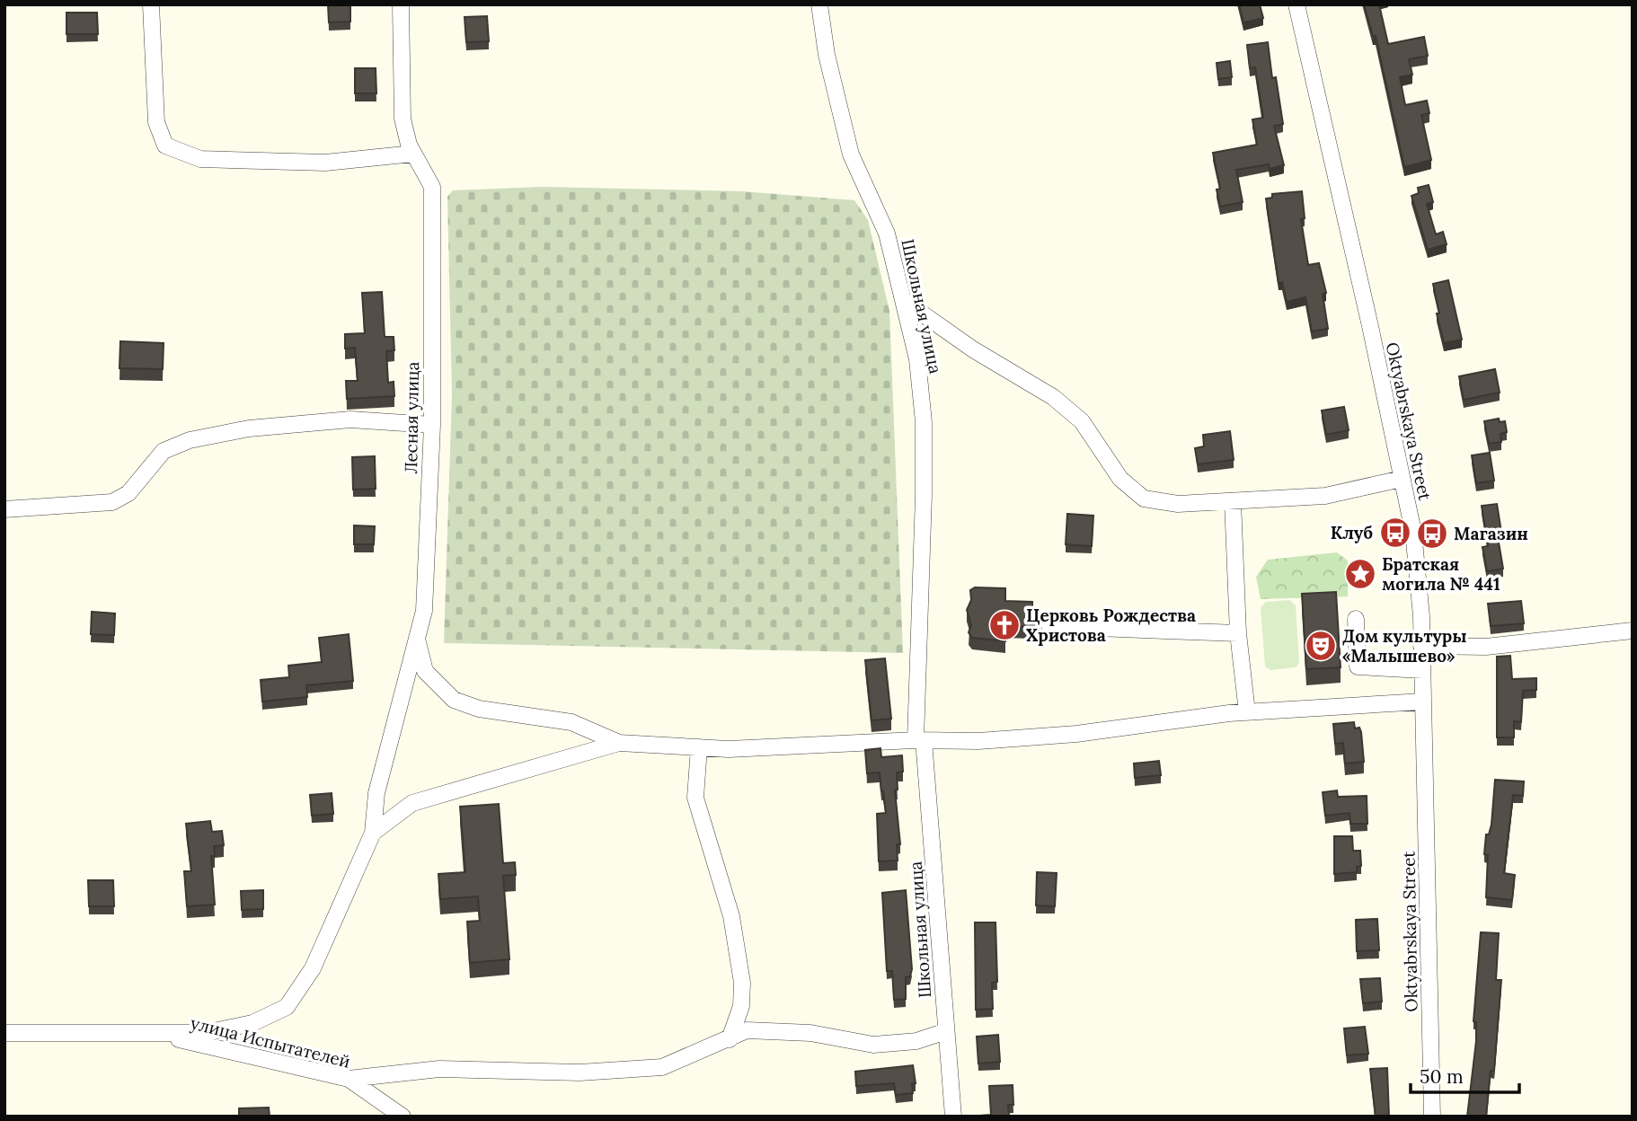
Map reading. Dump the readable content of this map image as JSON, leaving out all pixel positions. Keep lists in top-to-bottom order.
{
  "streets": {
    "street": [
      "Школьная улица",
      "Лесная улица",
      "Oktyabrskaya Street",
      "улица Испытателей"
    ]
  },
  "places": {
    "bus stop": ["Клуб", "Магазин"],
    "place": ["Братская могила № 441"],
    "church": ["Церковь Рождества Христова"],
    "theatre": ["Дом культуры «Малышево»"]
  },
  "scale_bar": "50 m"
}
